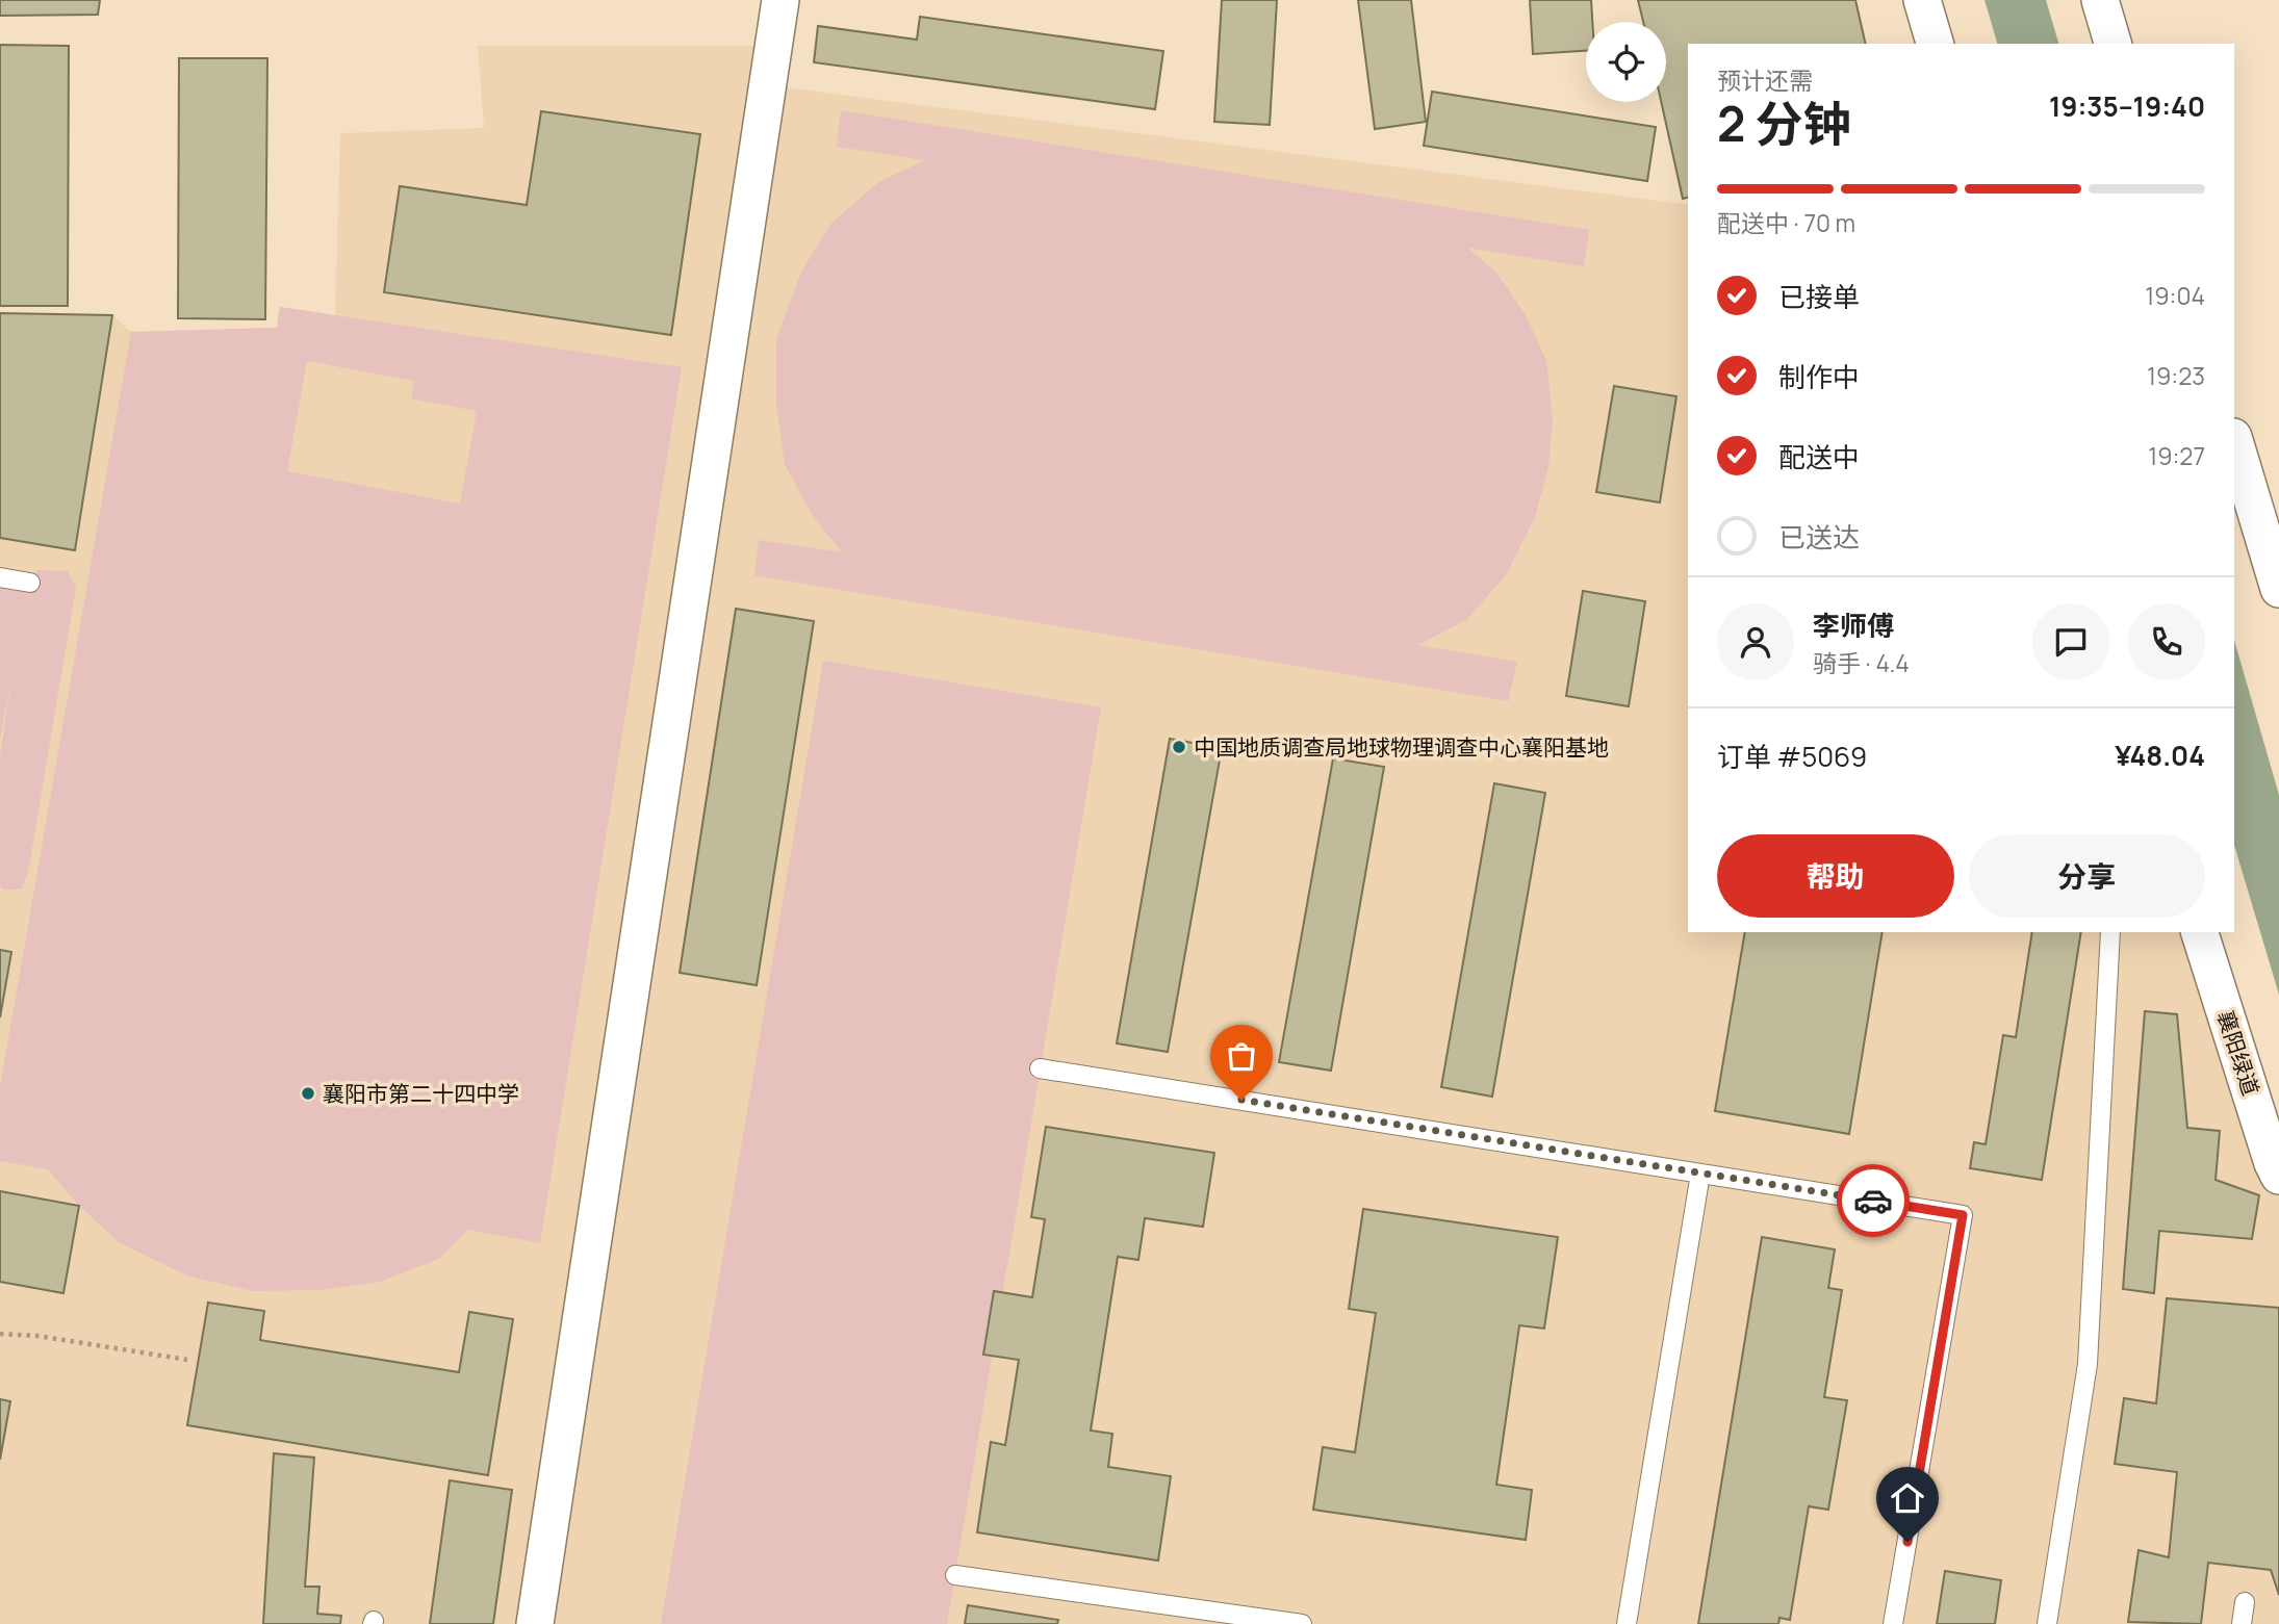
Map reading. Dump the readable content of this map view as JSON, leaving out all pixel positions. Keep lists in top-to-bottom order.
{
  "streets": {
    "street": ["襄阳绿道"]
  },
  "places": ["中国地质调查局地球物理调查中心襄阳基地", "襄阳市第二十四中学"],
  "page": {
    "heading": ["2 分钟", "预计还需", "19:35–19:40"],
    "panel": [
      "李师傅",
      "骑手 · 4.4",
      "订单 #5069",
      "¥48.04"
    ],
    "bar": "配送中 · 70 m",
    "list": [
      ["已接单", "19:04"],
      ["制作中", "19:23"],
      ["配送中", "19:27"],
      "已送达"
    ],
    "buttons": ["帮助", "分享"]
  }
}
